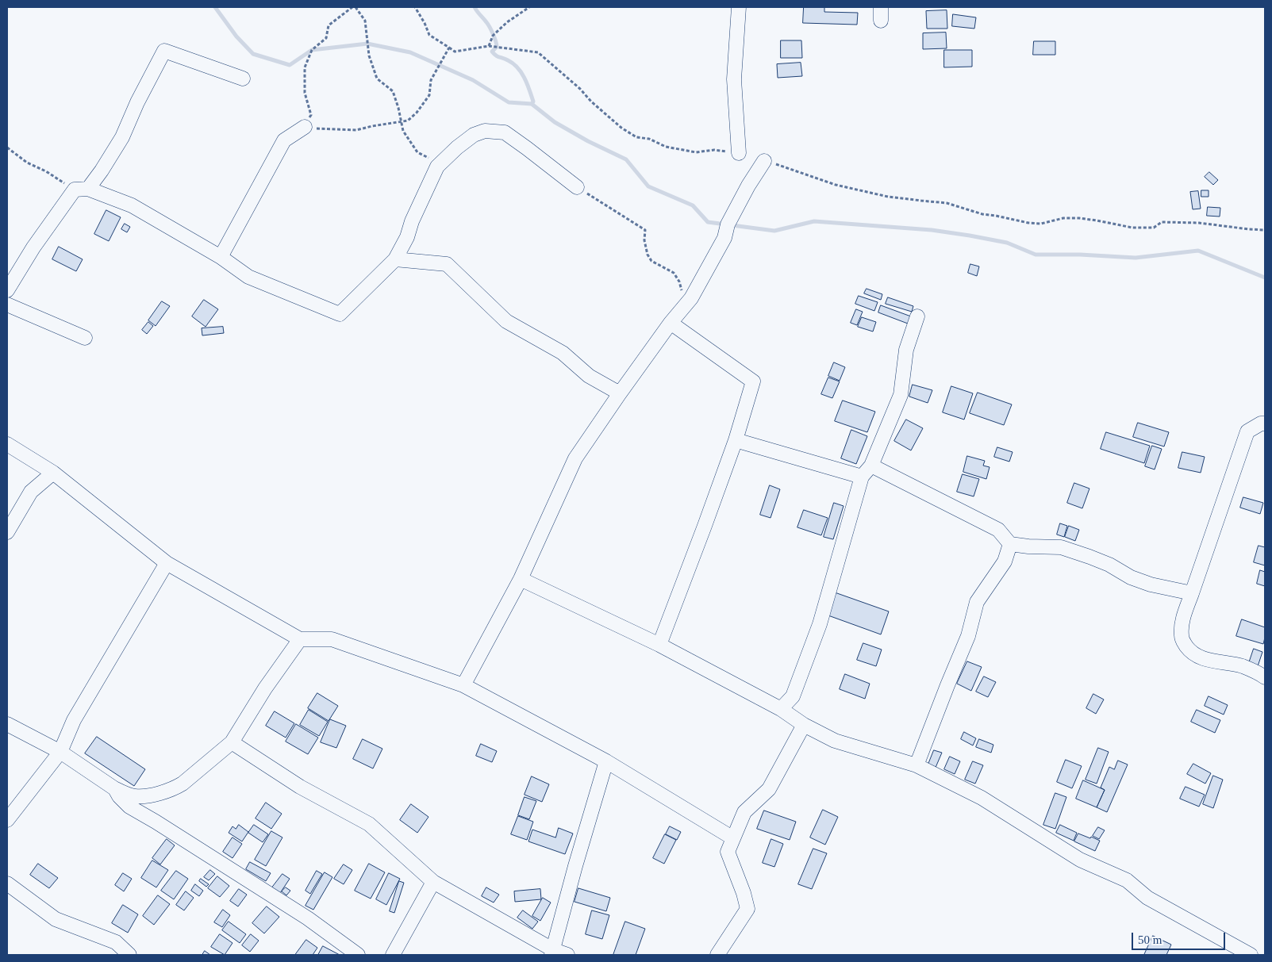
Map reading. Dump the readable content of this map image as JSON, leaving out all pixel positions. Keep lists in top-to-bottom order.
{
  "scale_bar": "50 m"
}
